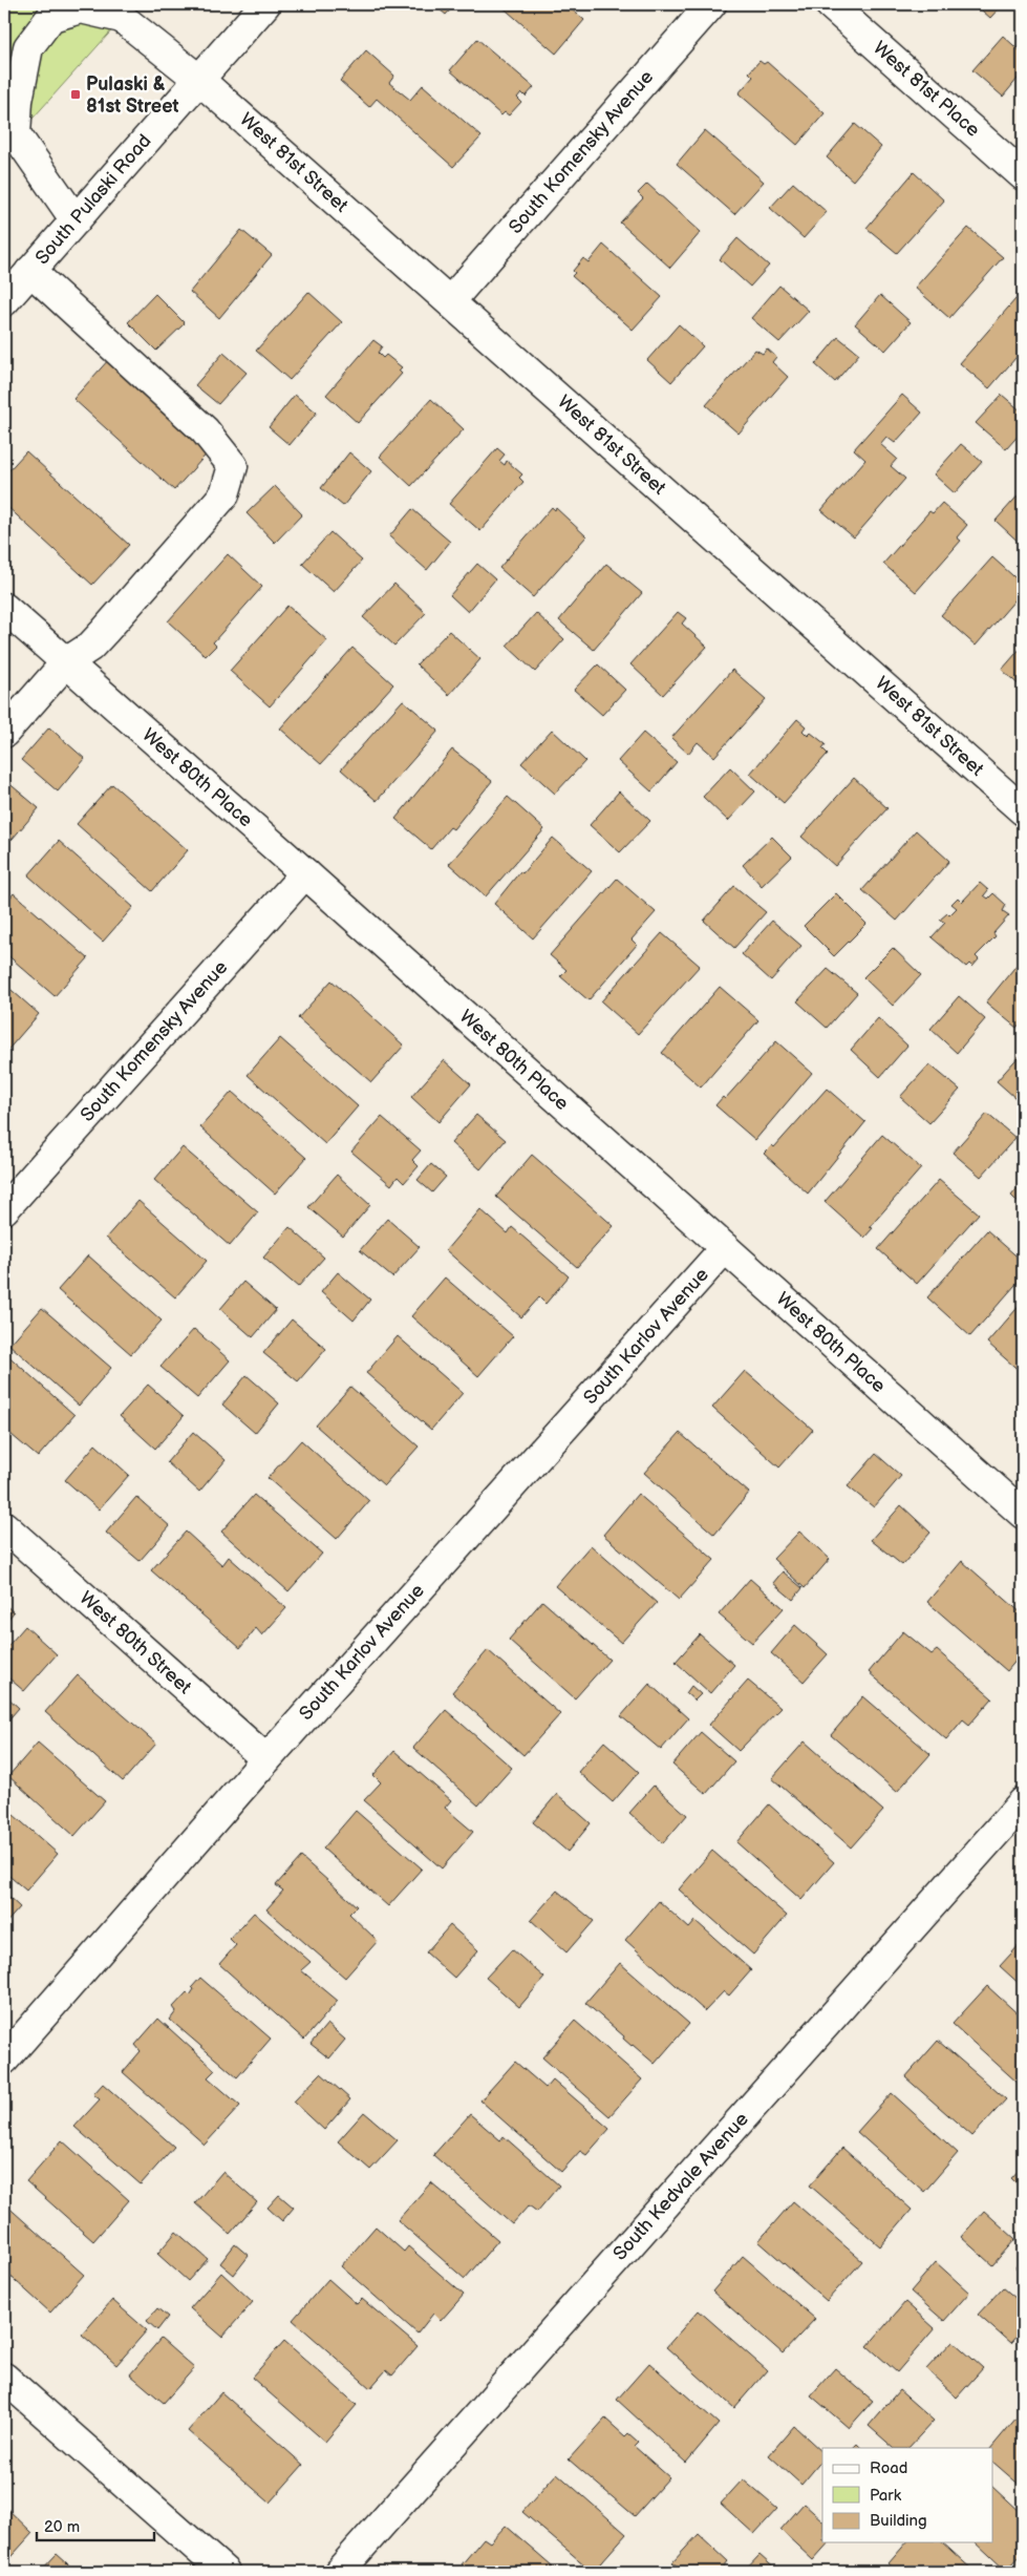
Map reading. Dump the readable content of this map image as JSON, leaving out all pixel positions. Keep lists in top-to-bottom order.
{
  "streets": {
    "street": [
      "West 81st Place",
      "South Komensky Avenue",
      "West 81st Street",
      "South Pulaski Road",
      "West 80th Place",
      "South Karlov Avenue",
      "West 80th Street",
      "South Kedvale Avenue"
    ]
  },
  "crossings": [
    ["South Komensky Avenue", "West 81st Street"],
    ["South Komensky Avenue", "West 80th Place"],
    ["West 81st Street", "South Pulaski Road"],
    ["West 80th Place", "South Karlov Avenue"],
    ["South Karlov Avenue", "West 80th Street"]
  ],
  "places": {
    "transit": ["Pulaski & 81st Street"]
  },
  "legend": ["Road", "Park", "Building"],
  "scale_bar": "20 m"
}
